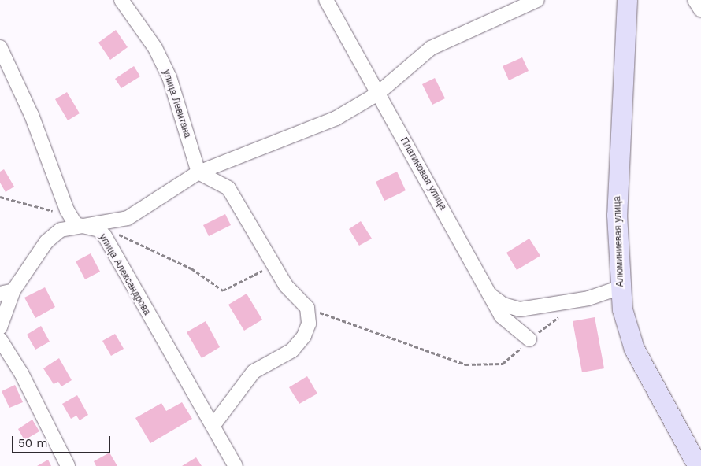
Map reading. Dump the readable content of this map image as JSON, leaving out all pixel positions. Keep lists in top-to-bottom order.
{
  "streets": {
    "street": [
      "улица Левитана",
      "Платиновая улица",
      "Алюминиевая улица",
      "улица Александрова"
    ]
  },
  "scale_bar": "50 m"
}
